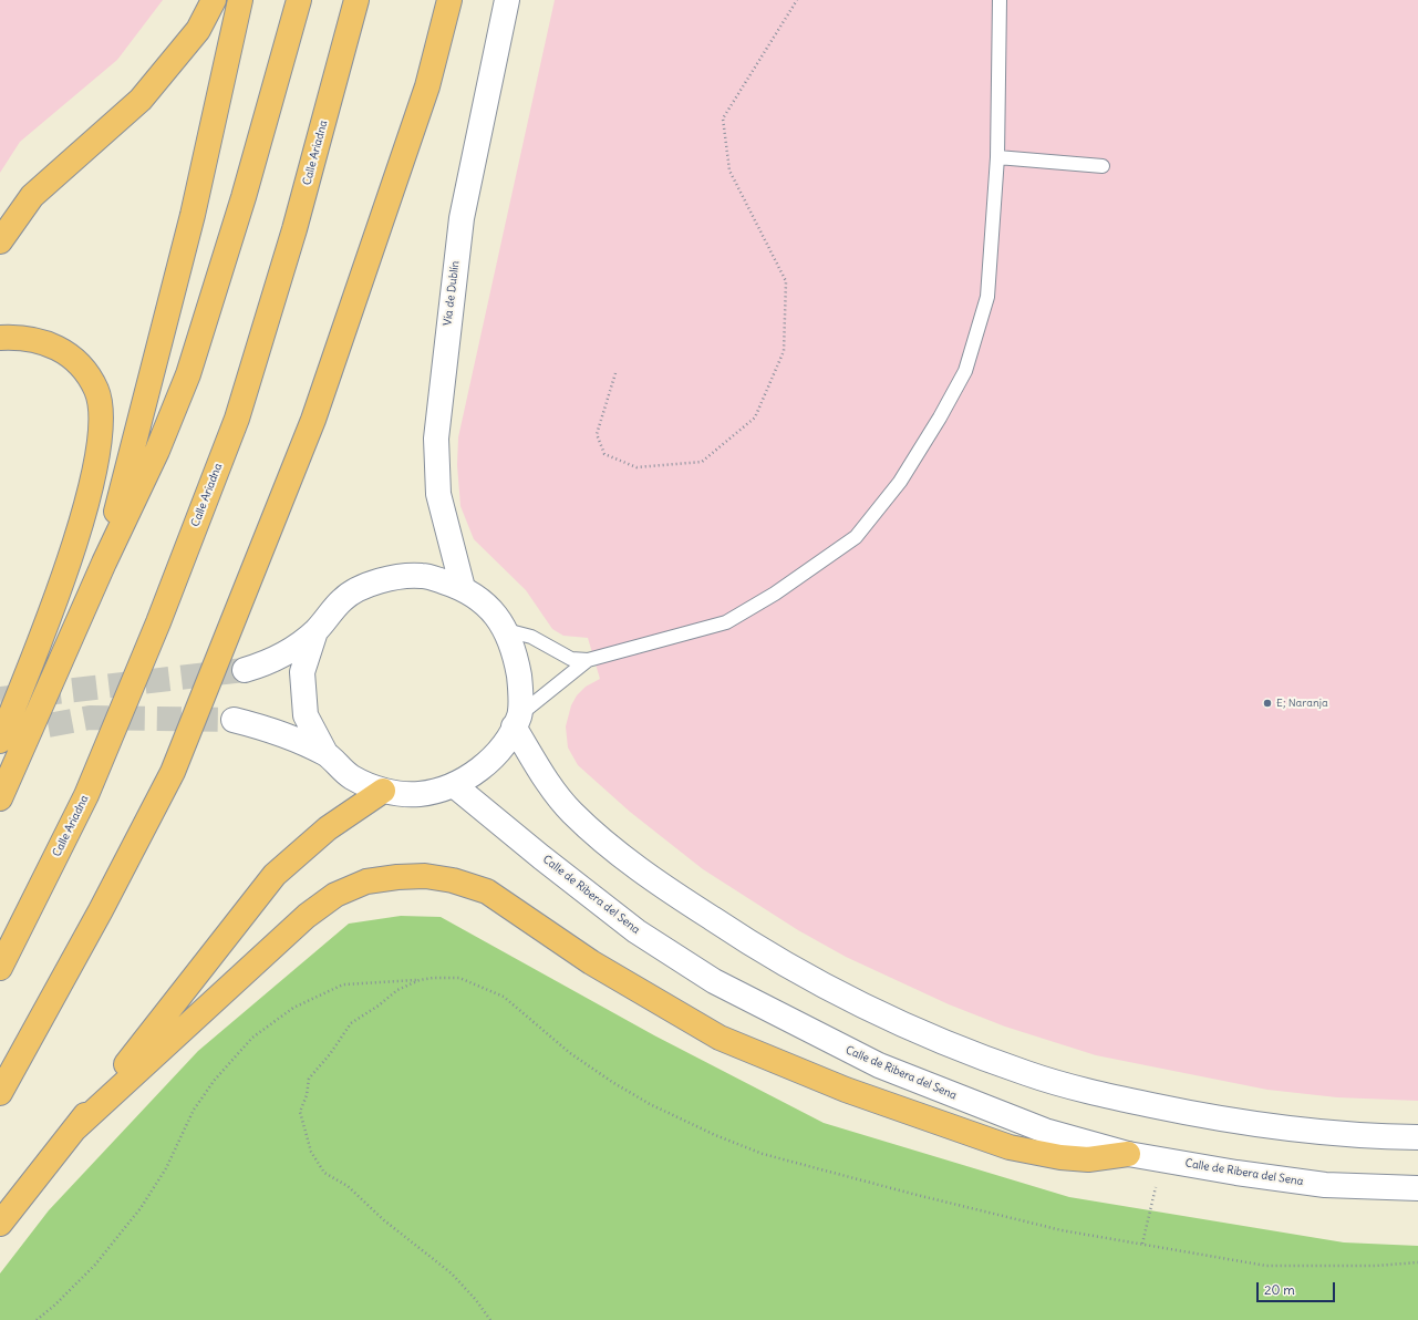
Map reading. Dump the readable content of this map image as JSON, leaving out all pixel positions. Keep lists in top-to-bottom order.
{
  "streets": {
    "highway": ["Calle Ariadna"],
    "street": ["Vía de Dublín", "Calle de Ribera del Sena"]
  },
  "places": ["E; Naranja"],
  "scale_bar": "20 m"
}
